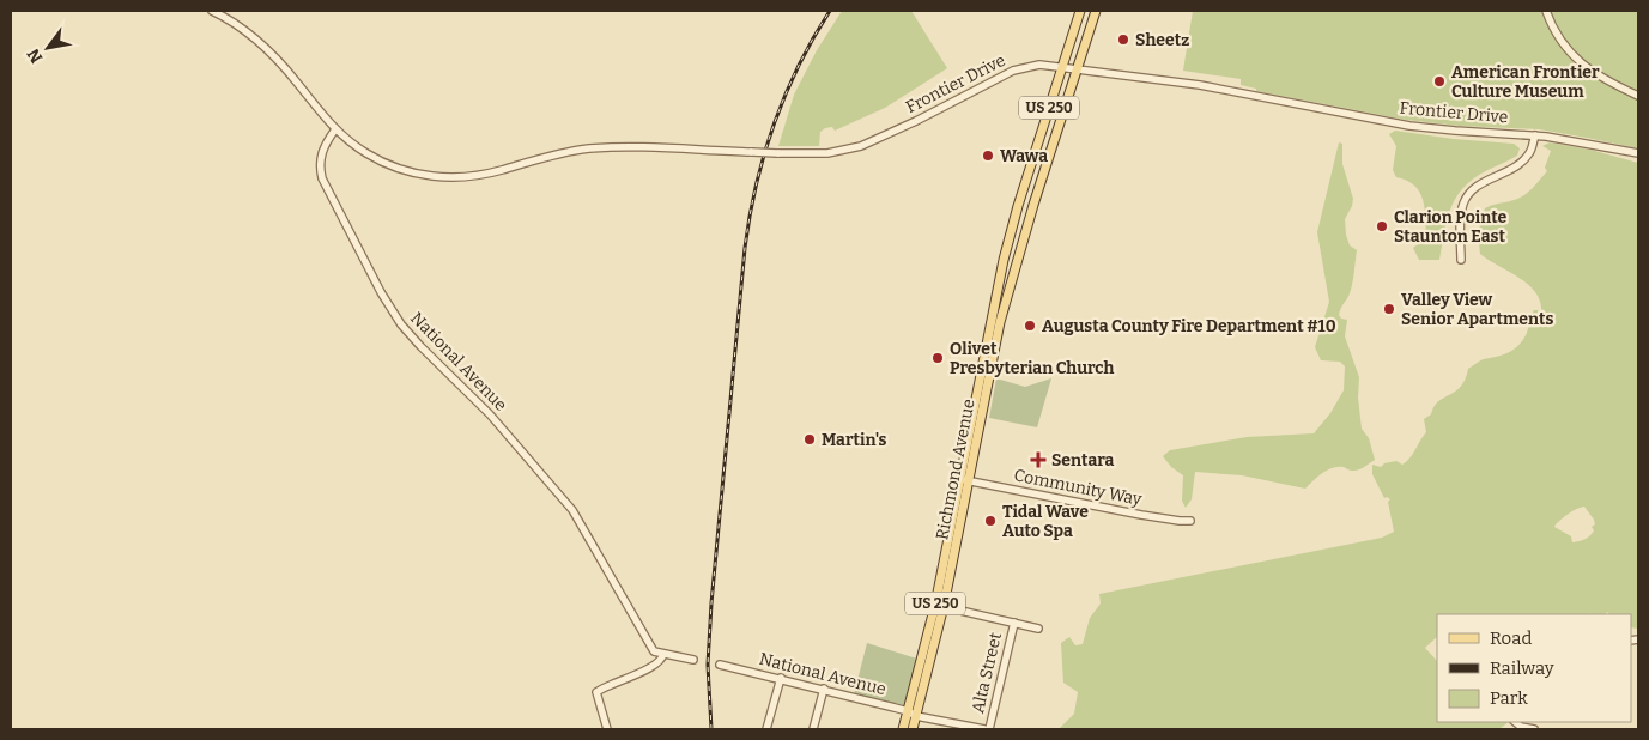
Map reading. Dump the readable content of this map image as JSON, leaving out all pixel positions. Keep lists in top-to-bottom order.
{
  "streets": {
    "main road": ["US 250", "Richmond Avenue"],
    "street": [
      "Frontier Drive",
      "National Avenue",
      "Community Way",
      "Alta Street"
    ]
  },
  "crossings": [
    ["Frontier Drive", "National Avenue"],
    ["Frontier Drive", "Richmond Avenue"],
    ["National Avenue", "Richmond Avenue"],
    ["National Avenue", "Alta Street"],
    ["Richmond Avenue", "Community Way"]
  ],
  "places": {
    "other": [
      "Sheetz",
      "American Frontier Culture Museum",
      "Wawa",
      "Clarion Pointe Staunton East",
      "Valley View Senior Apartments",
      "Augusta County Fire Department #10",
      "Olivet Presbyterian Church",
      "Martin's",
      "Tidal Wave Auto Spa"
    ],
    "health": ["Sentara"]
  },
  "legend": ["Road", "Railway", "Park"],
  "north": "bottom left"
}
